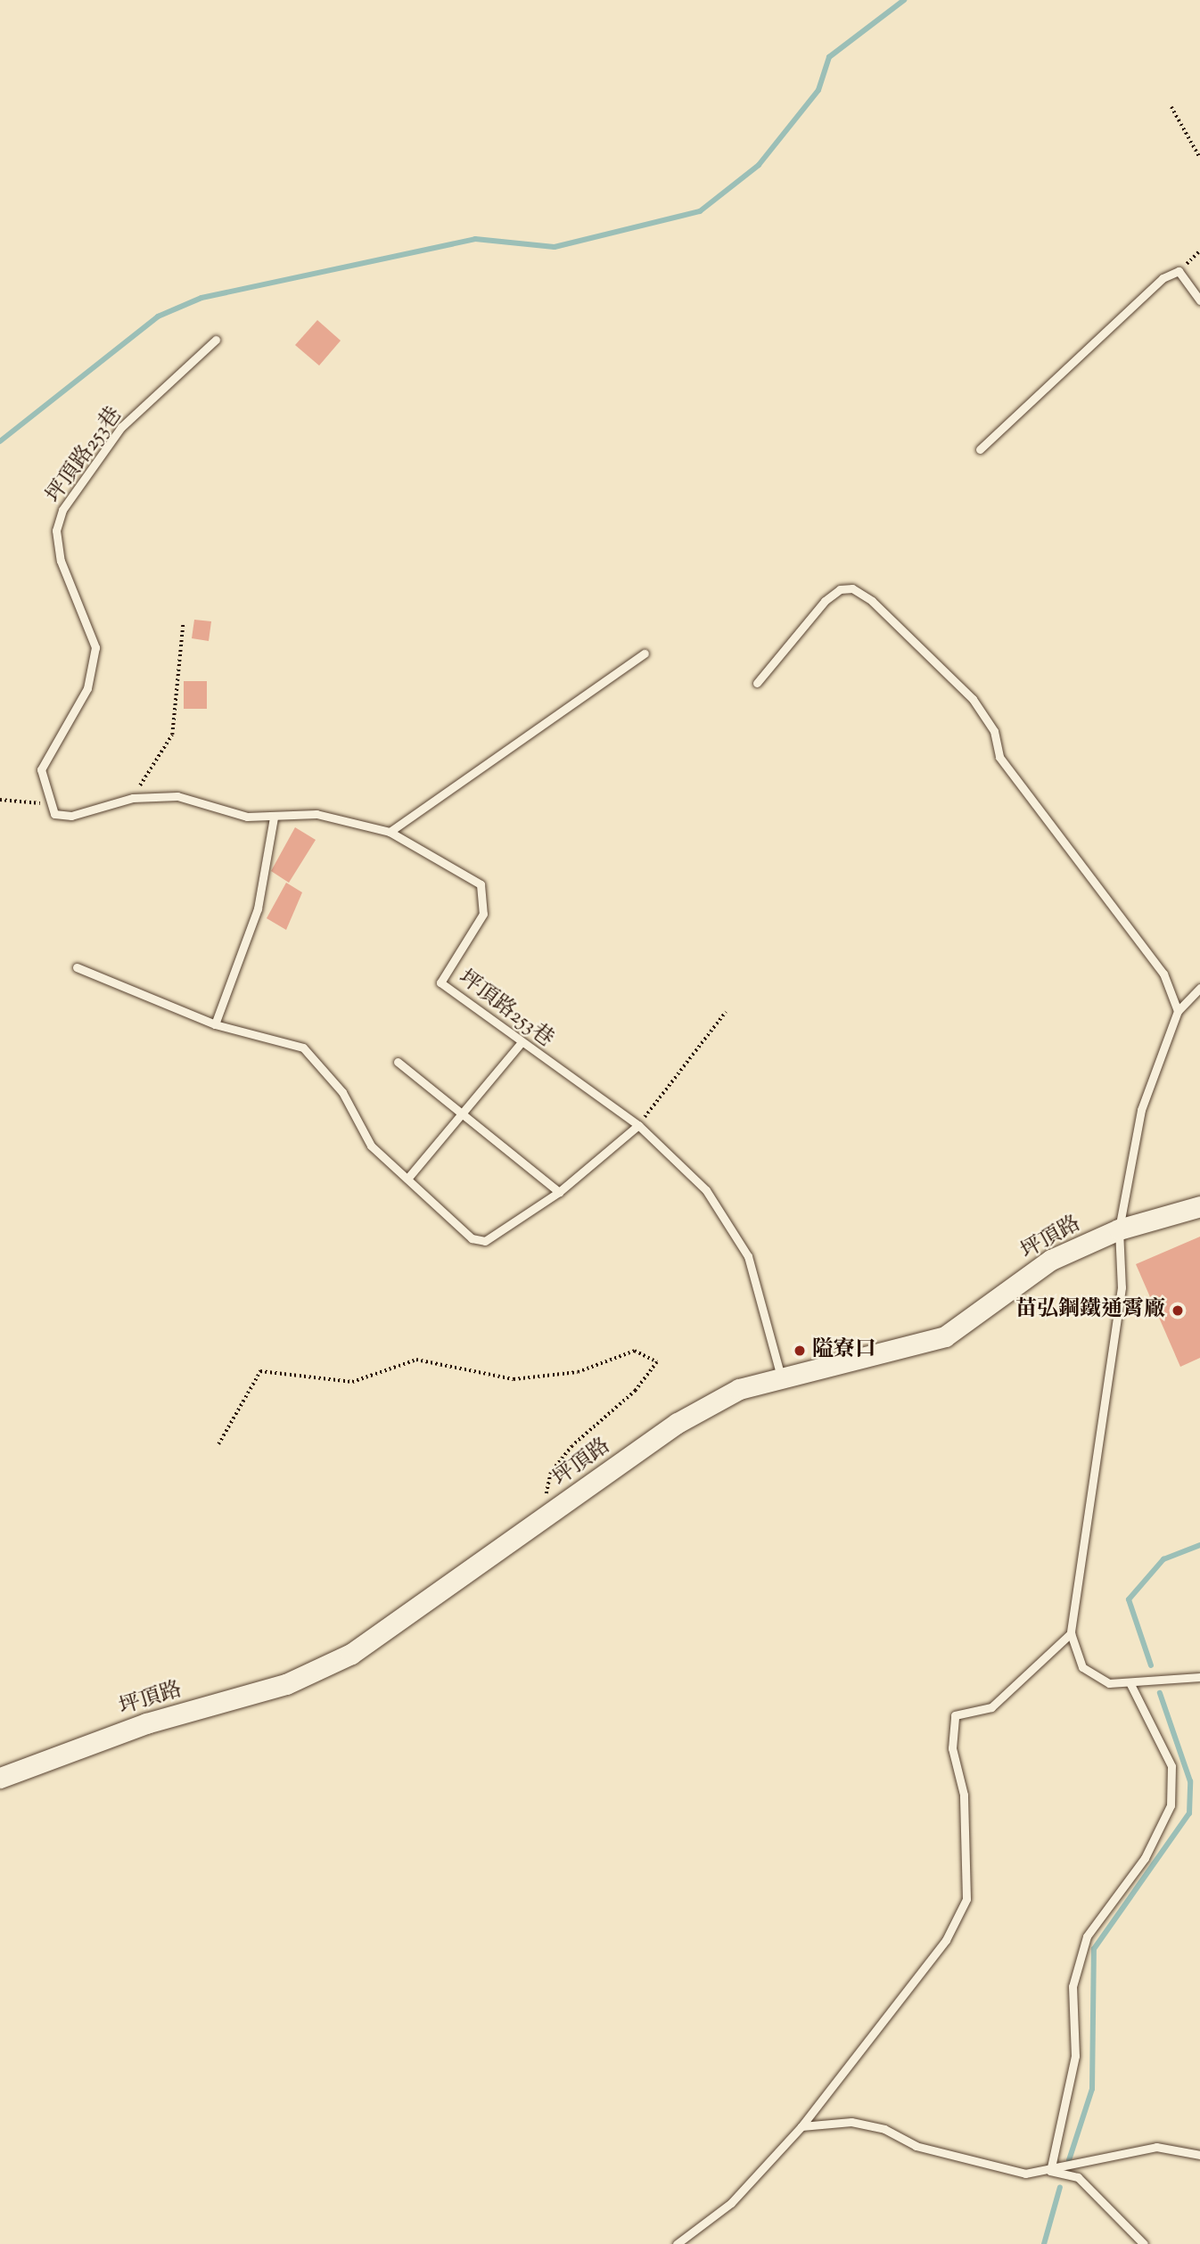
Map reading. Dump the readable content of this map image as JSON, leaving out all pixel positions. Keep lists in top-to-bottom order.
{
  "streets": {
    "street": ["坪頂路"],
    "lane": ["坪頂路253巷"]
  },
  "crossings": [
    ["坪頂路253巷", "坪頂路"]
  ],
  "places": ["苗弘鋼鐵通霄廠", "隘寮口"]
}
